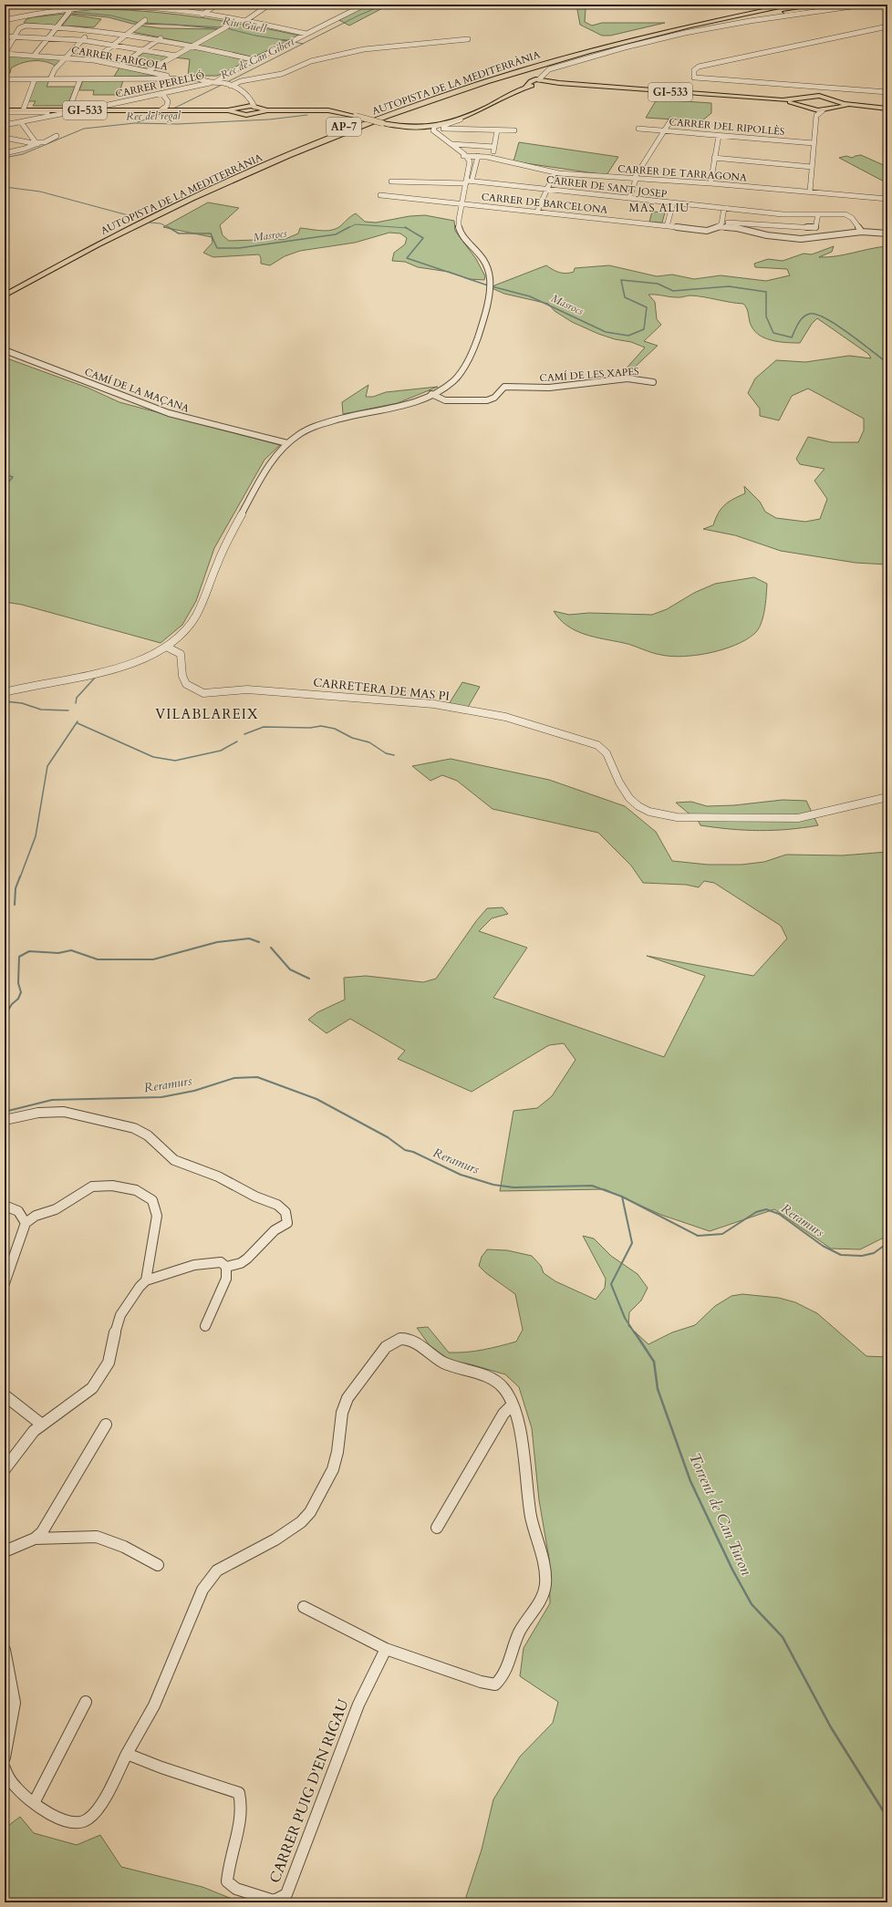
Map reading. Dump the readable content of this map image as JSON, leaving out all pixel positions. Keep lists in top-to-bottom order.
{
  "streets": {
    "highway": ["AUTOPISTA DE LA MEDITERRÀNIA", "AP-7"],
    "main road": ["GI-533"],
    "street": [
      "CARRER FARIGOLA",
      "CARRER PERELLÓ",
      "CARRER DEL RIPOLLÈS",
      "CARRER DE TARRAGONA",
      "CARRER DE SANT JOSEP",
      "CARRER DE BARCELONA",
      "CAMÍ DE LES XAPES",
      "CAMÍ DE LA MAÇANA",
      "CARRETERA DE MAS PI",
      "CARRER PUIG D'EN RIGAU"
    ]
  },
  "crossings": [
    ["CARRER FARIGOLA", "CARRER PERELLÓ"]
  ],
  "districts": ["MAS ALIU", "VILABLAREIX"],
  "water": [
    "Riu Güell",
    "Rec de Can Gibert",
    "Rec del regal",
    "Masrocs",
    "Reramurs",
    "Torrent de Can Turon"
  ]
}
